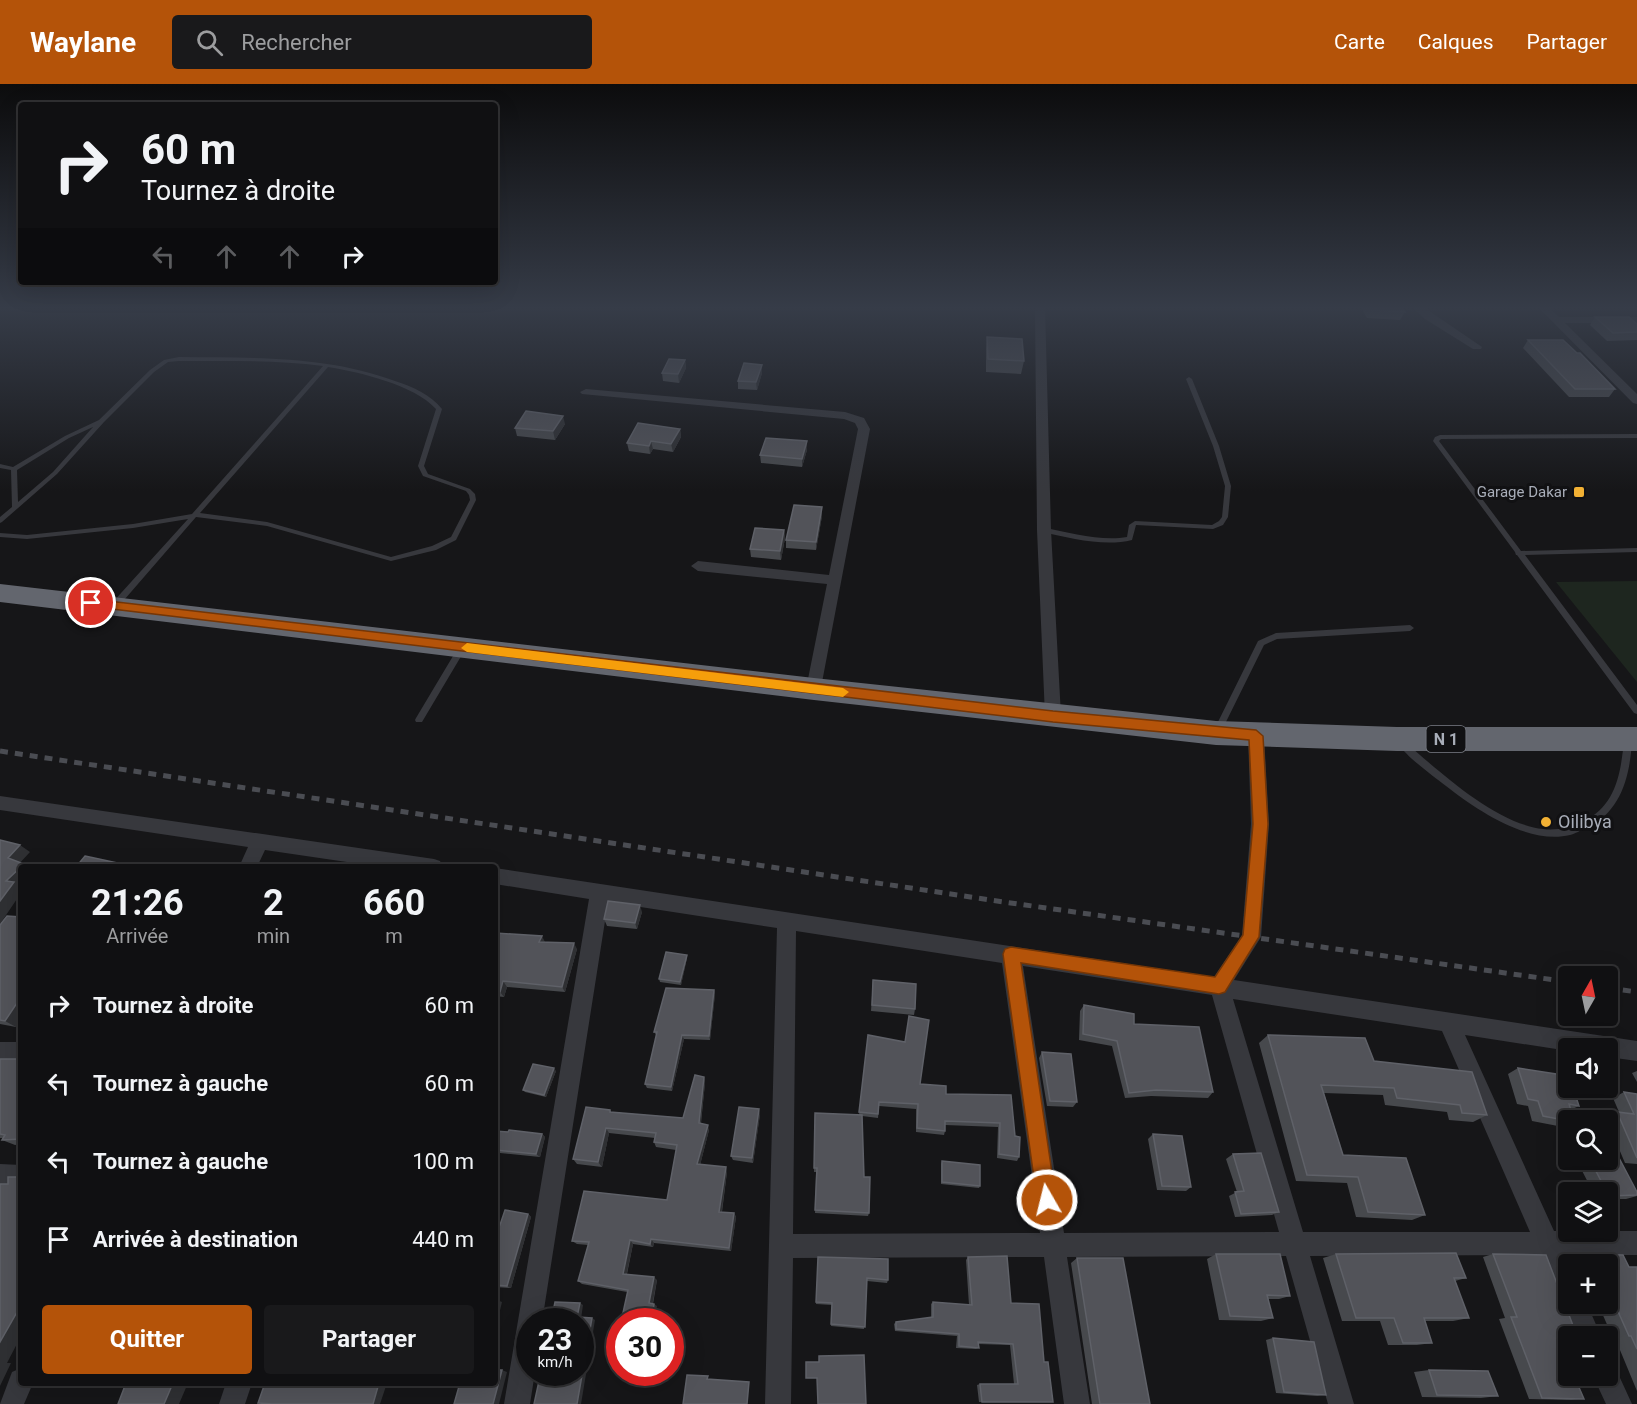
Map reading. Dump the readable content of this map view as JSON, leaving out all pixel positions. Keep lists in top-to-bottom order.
{
  "streets": {
    "highway": ["N 1"]
  },
  "places": {
    "transit": ["Garage Dakar"],
    "other": ["Oilibya"]
  },
  "north": "top",
  "page": {
    "header": "Waylane",
    "search": "Rechercher",
    "nav": ["Carte", "Calques", "Partager"],
    "turn": ["60 m", "Tournez à droite"],
    "eta": [
      "21:26",
      "Arrivée",
      "2",
      "min",
      "660",
      "m"
    ],
    "map_buttons": ["+", "−"],
    "list": [
      {
        "name": "Tournez à droite",
        "value": "60 m"
      },
      {
        "name": "Tournez à gauche",
        "value": "60 m"
      },
      {
        "name": "Tournez à gauche",
        "value": "100 m"
      },
      {
        "name": "Arrivée à destination",
        "value": "440 m"
      }
    ],
    "buttons": ["Quitter", "Partager"],
    "speed": "23 km/h",
    "limit": "30"
  }
}
